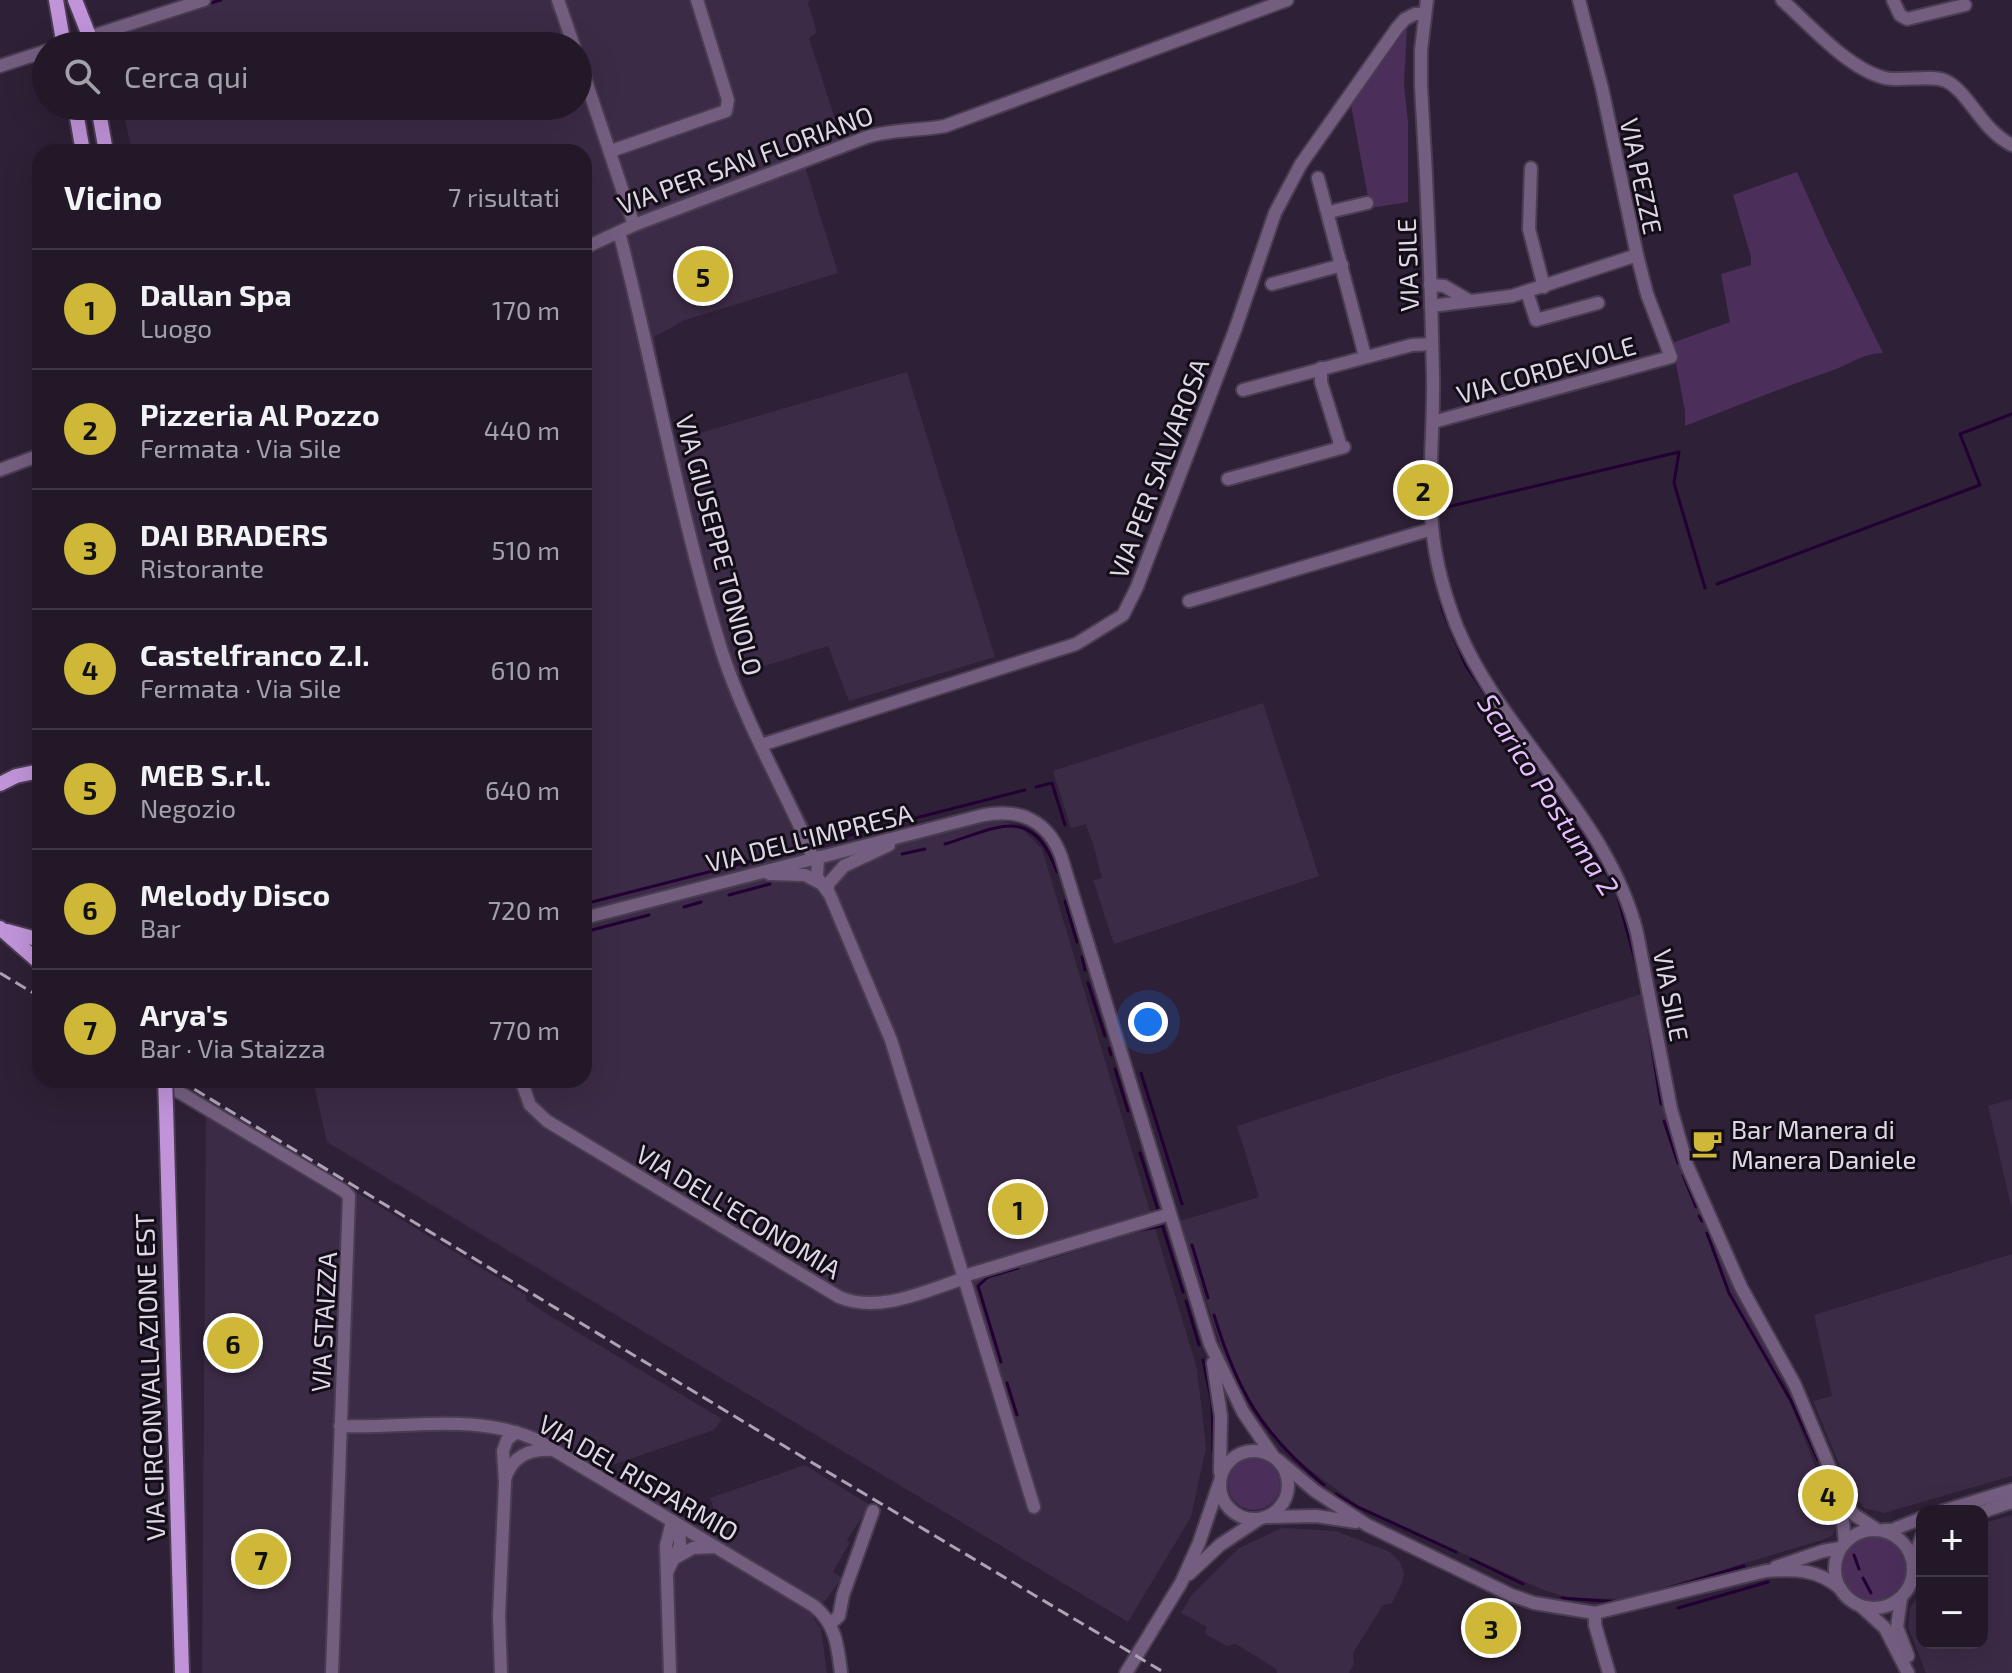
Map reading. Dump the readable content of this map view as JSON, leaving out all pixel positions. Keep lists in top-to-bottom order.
{
  "streets": {
    "main road": ["VIA CIRCONVALLAZIONE EST"],
    "street": [
      "VIA PER SAN FLORIANO",
      "VIA PEZZE",
      "VIA SILE",
      "VIA CORDEVOLE",
      "VIA PER SALVAROSA",
      "VIA GIUSEPPE TONIOLO",
      "VIA DELL'IMPRESA",
      "VIA DELL'ECONOMIA",
      "VIA STAIZZA",
      "VIA DEL RISPARMIO"
    ]
  },
  "crossings": [
    ["VIA PER SAN FLORIANO", "VIA GIUSEPPE TONIOLO"],
    ["VIA PEZZE", "VIA CORDEVOLE"],
    ["VIA SILE", "VIA CORDEVOLE"],
    ["VIA SILE", "VIA PER SALVAROSA"],
    ["VIA PER SALVAROSA", "VIA GIUSEPPE TONIOLO"],
    ["VIA GIUSEPPE TONIOLO", "VIA DELL'IMPRESA"],
    ["VIA GIUSEPPE TONIOLO", "VIA DELL'ECONOMIA"],
    ["VIA DELL'IMPRESA", "VIA DELL'ECONOMIA"],
    ["VIA STAIZZA", "VIA DEL RISPARMIO"]
  ],
  "water": ["Scarico Postuma 2"],
  "places": {
    "cafe": ["Bar Manera di Manera Daniele"]
  },
  "page": {
    "search": "Cerca qui",
    "heading": ["Vicino", "7 risultati"],
    "pins": [
      "5",
      "2",
      "1",
      "6",
      "4",
      "7",
      "3"
    ],
    "list": [
      {
        "mark": "1",
        "name": "Dallan Spa",
        "note": "Luogo",
        "value": "170 m"
      },
      {
        "mark": "2",
        "name": "Pizzeria Al Pozzo",
        "note": "Fermata · Via Sile",
        "value": "440 m"
      },
      {
        "mark": "3",
        "name": "DAI BRADERS",
        "note": "Ristorante",
        "value": "510 m"
      },
      {
        "mark": "4",
        "name": "Castelfranco Z.I.",
        "note": "Fermata · Via Sile",
        "value": "610 m"
      },
      {
        "mark": "5",
        "name": "MEB S.r.l.",
        "note": "Negozio",
        "value": "640 m"
      },
      {
        "mark": "6",
        "name": "Melody Disco",
        "note": "Bar",
        "value": "720 m"
      },
      {
        "mark": "7",
        "name": "Arya's",
        "note": "Bar · Via Staizza",
        "value": "770 m"
      }
    ],
    "map_buttons": ["+", "−"]
  }
}
